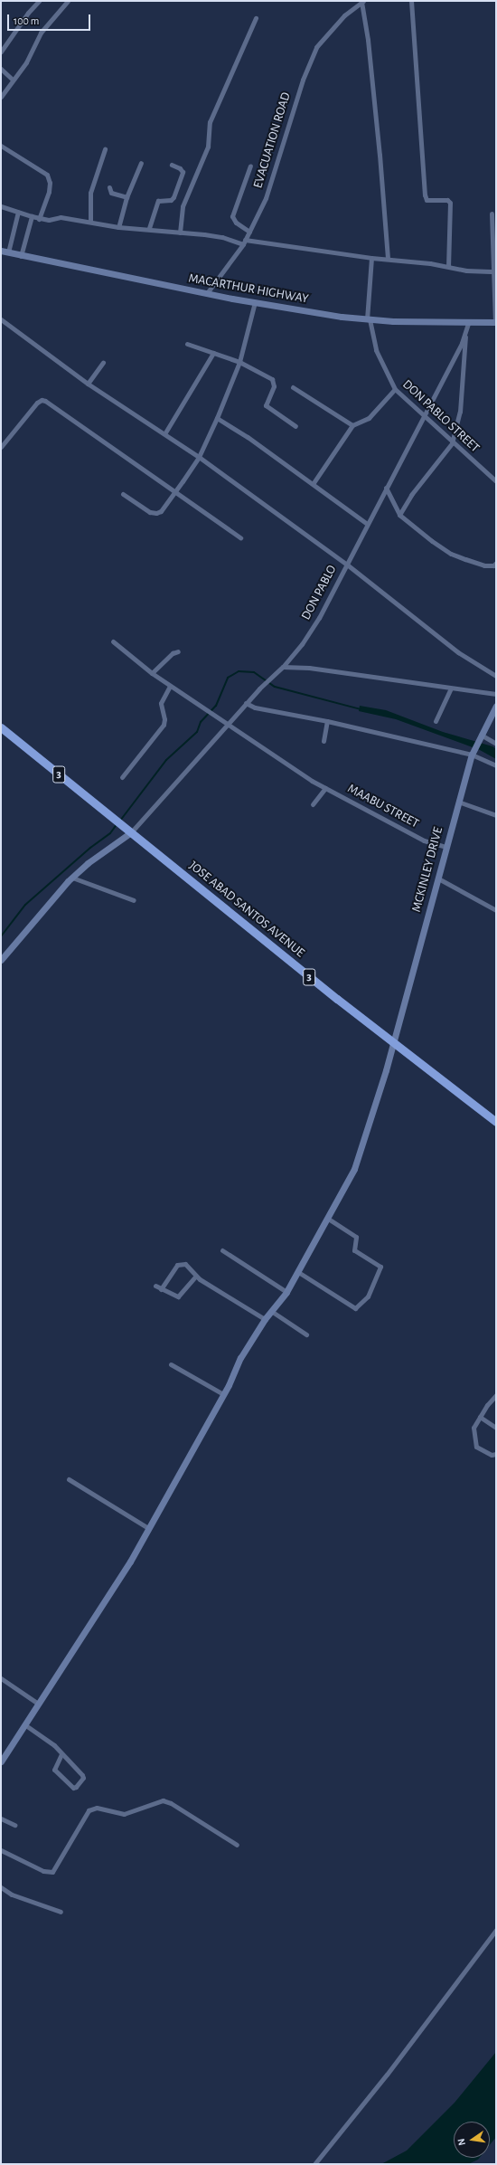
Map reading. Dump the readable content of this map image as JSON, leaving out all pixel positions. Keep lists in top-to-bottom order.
{
  "streets": {
    "highway": ["3", "JOSE ABAD SANTOS AVENUE"],
    "street": [
      "EVACUATION ROAD",
      "MACARTHUR HIGHWAY",
      "DON PABLO STREET",
      "DON PABLO",
      "MAABU STREET",
      "MCKINLEY DRIVE"
    ]
  },
  "crossings": [
    ["EVACUATION ROAD", "MACARTHUR HIGHWAY"],
    ["MACARTHUR HIGHWAY", "DON PABLO STREET"],
    ["MACARTHUR HIGHWAY", "DON PABLO"],
    ["DON PABLO STREET", "DON PABLO"],
    ["DON PABLO", "MAABU STREET"],
    ["DON PABLO", "JOSE ABAD SANTOS AVENUE"],
    ["MAABU STREET", "MCKINLEY DRIVE"],
    ["MCKINLEY DRIVE", "JOSE ABAD SANTOS AVENUE"]
  ],
  "scale_bar": "100 m",
  "north": "left"
}
